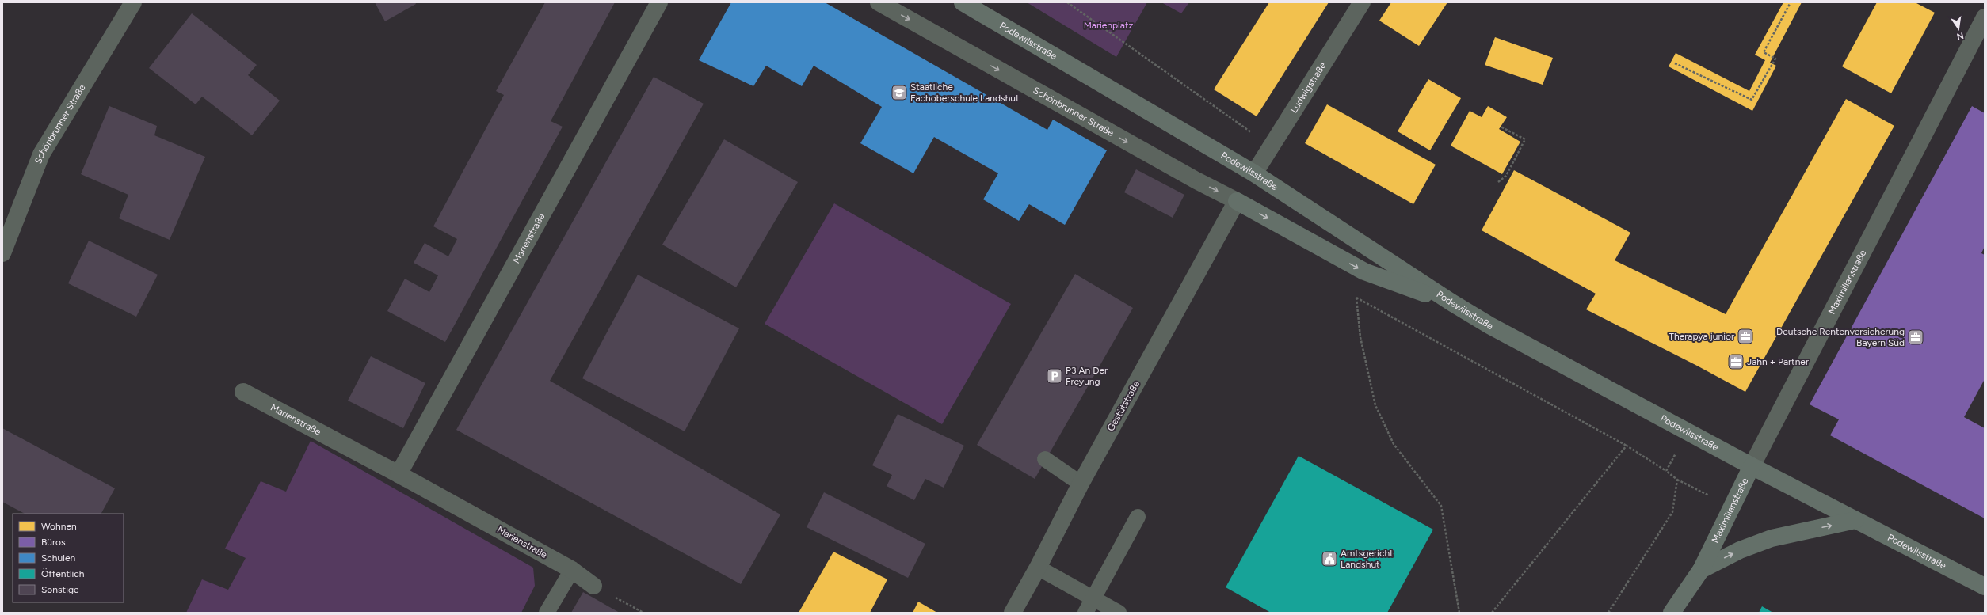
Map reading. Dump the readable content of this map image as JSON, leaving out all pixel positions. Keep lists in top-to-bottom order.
{
  "streets": {
    "main road": ["Podewilsstraße", "Maximilianstraße"],
    "street": [
      "Ludwigstraße",
      "Schönbrunner Straße",
      "Marienstraße",
      "Gestütstraße"
    ]
  },
  "crossings": [
    ["Podewilsstraße", "Ludwigstraße"],
    ["Podewilsstraße", "Maximilianstraße"],
    ["Schönbrunner Straße", "Gestütstraße"]
  ],
  "one_way": ["Schönbrunner Straße"],
  "parks": ["Marienplatz"],
  "places": {
    "school or university": ["Staatliche Fachoberschule Landshut"],
    "office": ["Therapya junior", "Deutsche Rentenversicherung Bayern Süd", "Jahn + Partner"],
    "parking": ["P3 An Der Freyung"],
    "public building": ["Amtsgericht Landshut"]
  },
  "legend": [
    "Wohnen",
    "Büros",
    "Schulen",
    "Öffentlich",
    "Sonstige"
  ],
  "north": "bottom"
}
